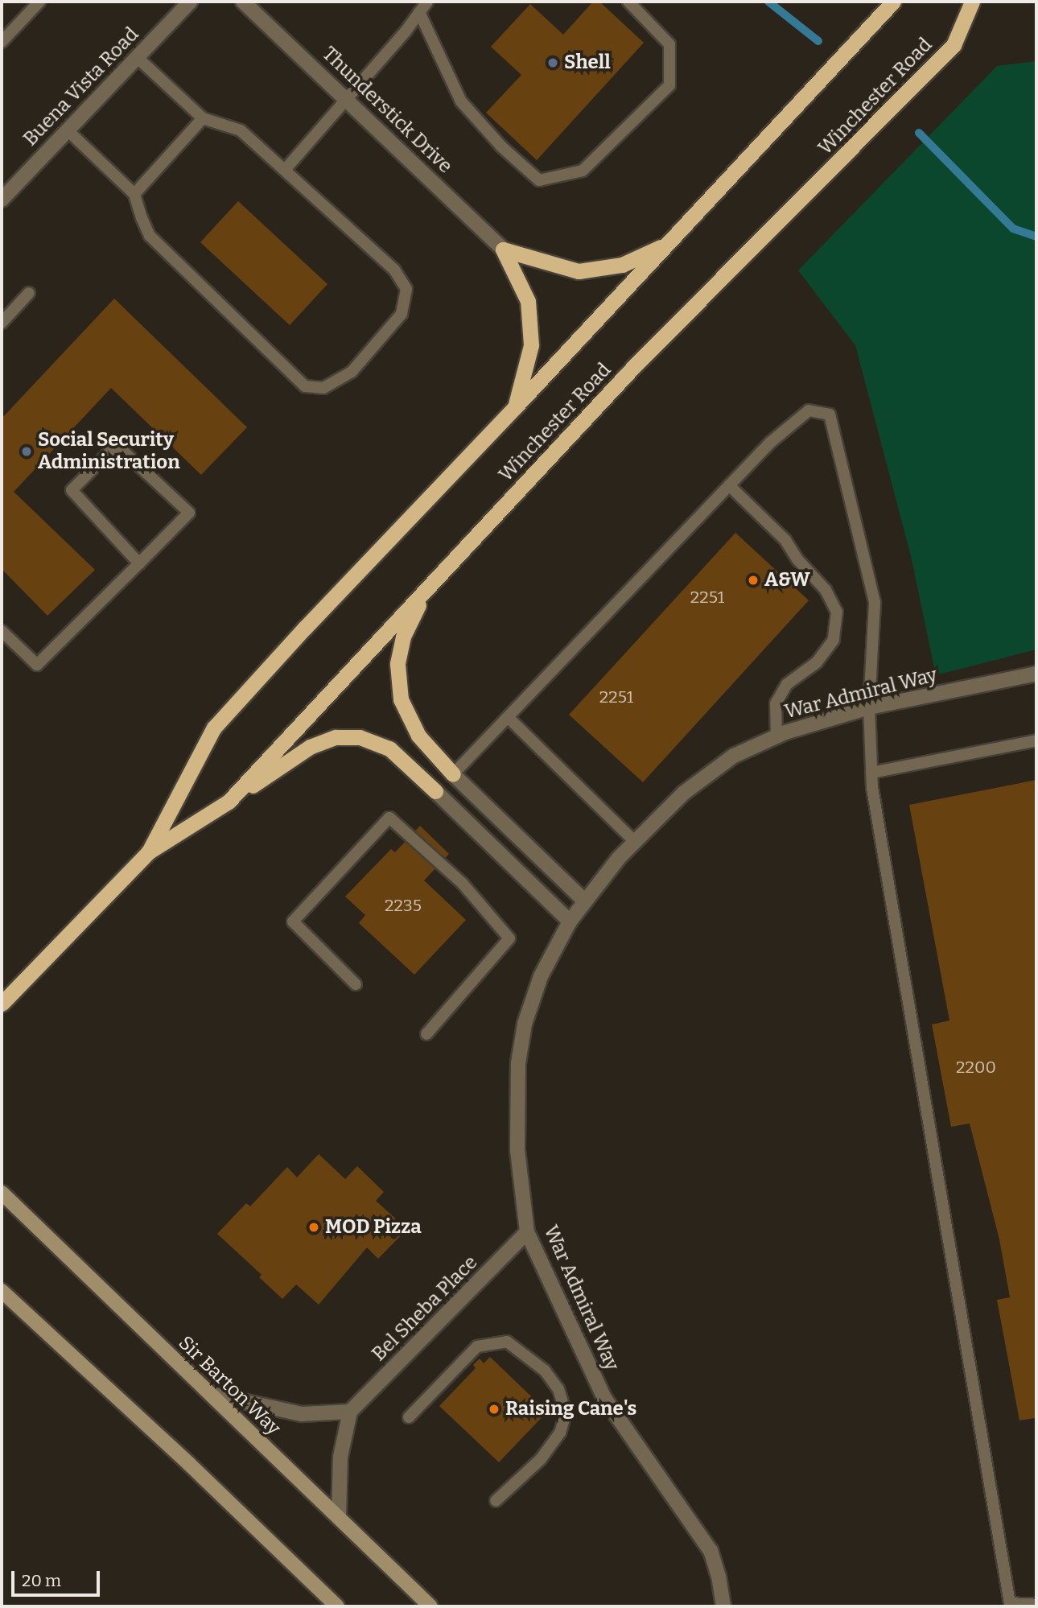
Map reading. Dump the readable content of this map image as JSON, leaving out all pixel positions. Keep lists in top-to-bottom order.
{
  "streets": {
    "highway": ["Winchester Road"],
    "main road": ["Sir Barton Way"],
    "street": [
      "Buena Vista Road",
      "Thunderstick Drive",
      "War Admiral Way",
      "Bel Sheba Place"
    ]
  },
  "crossings": [
    ["War Admiral Way", "Bel Sheba Place"]
  ],
  "places": [
    "Shell",
    "Social Security Administration",
    "A&W",
    "MOD Pizza",
    "Raising Cane's"
  ],
  "house_numbers": [
    "2251",
    "2251",
    "2235",
    "2200"
  ],
  "scale_bar": "20 m"
}
